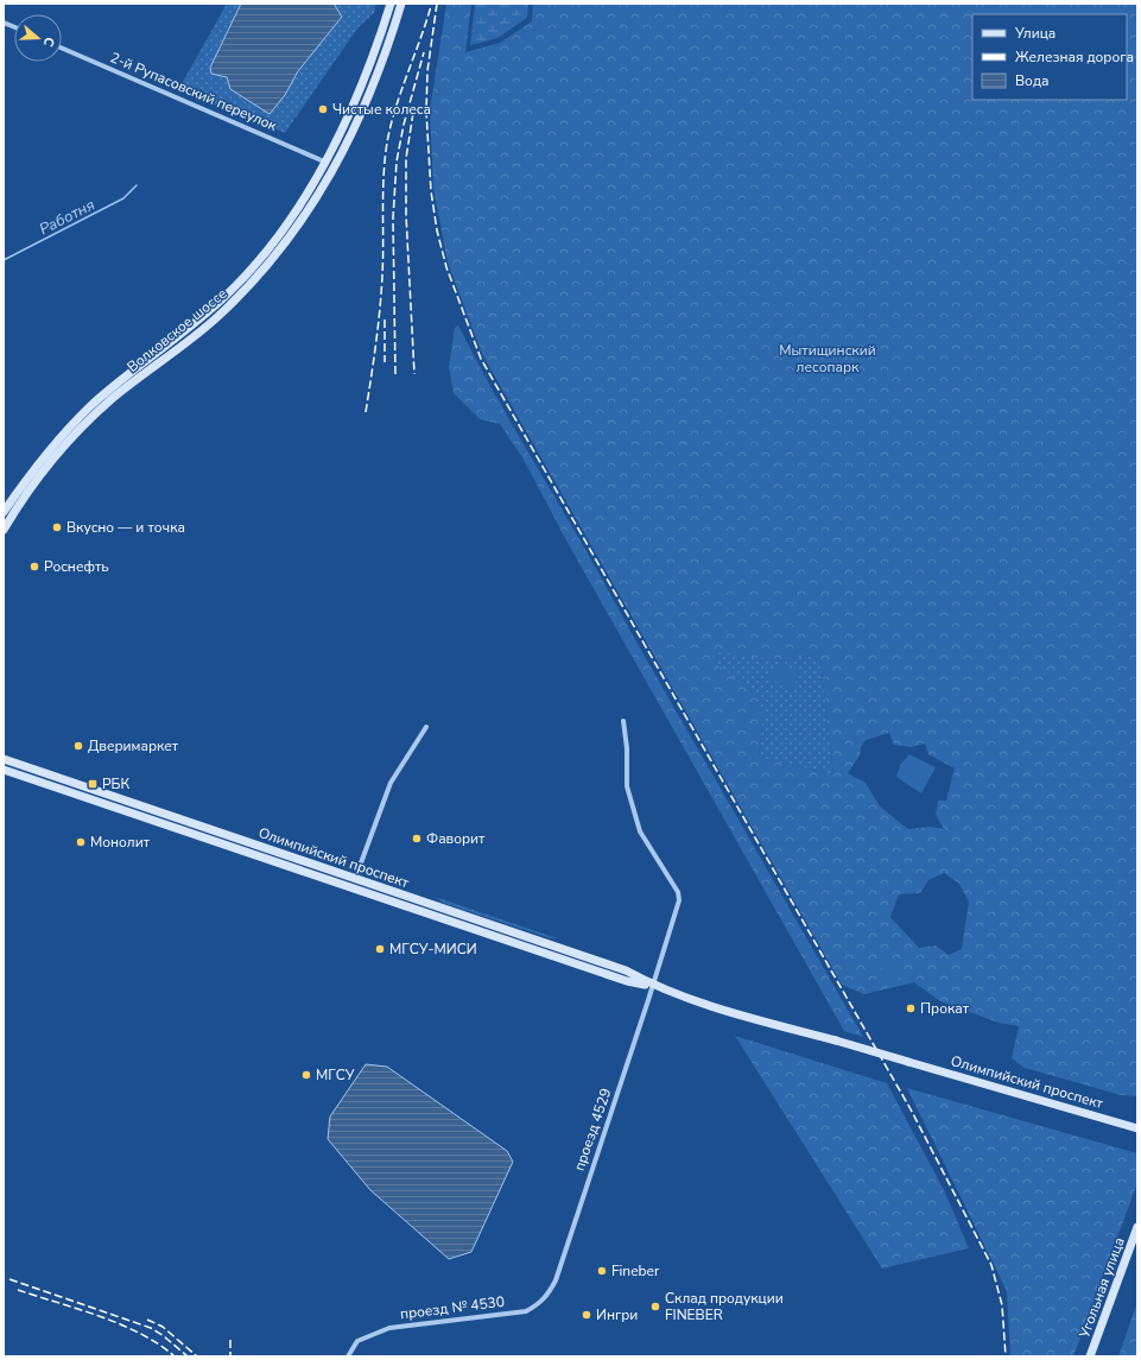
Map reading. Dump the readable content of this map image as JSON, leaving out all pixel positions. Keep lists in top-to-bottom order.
{
  "streets": {
    "main road": ["Волковское шоссе", "Олимпийский проспект", "Угольная улица"],
    "street": ["2-й Рупасовский переулок", "проезд 4529", "проезд № 4530"]
  },
  "crossings": [
    ["2-й Рупасовский переулок", "Волковское шоссе"],
    ["Олимпийский проспект", "проезд 4529"],
    ["проезд 4529", "проезд № 4530"]
  ],
  "water": ["Работня"],
  "parks": ["Мытищинский лесопарк"],
  "places": {
    "other": [
      "Чистые колеса",
      "Вкусно — и точка",
      "Роснефть",
      "Дверимаркет",
      "Фаворит",
      "Монолит",
      "МГСУ-МИСИ",
      "Прокат",
      "МГСУ",
      "Fineber",
      "Склад продукции FINEBER",
      "Ингри"
    ],
    "transit": ["РБК"]
  },
  "legend": ["Улица", "Железная дорога", "Вода"],
  "north": "right"
}
